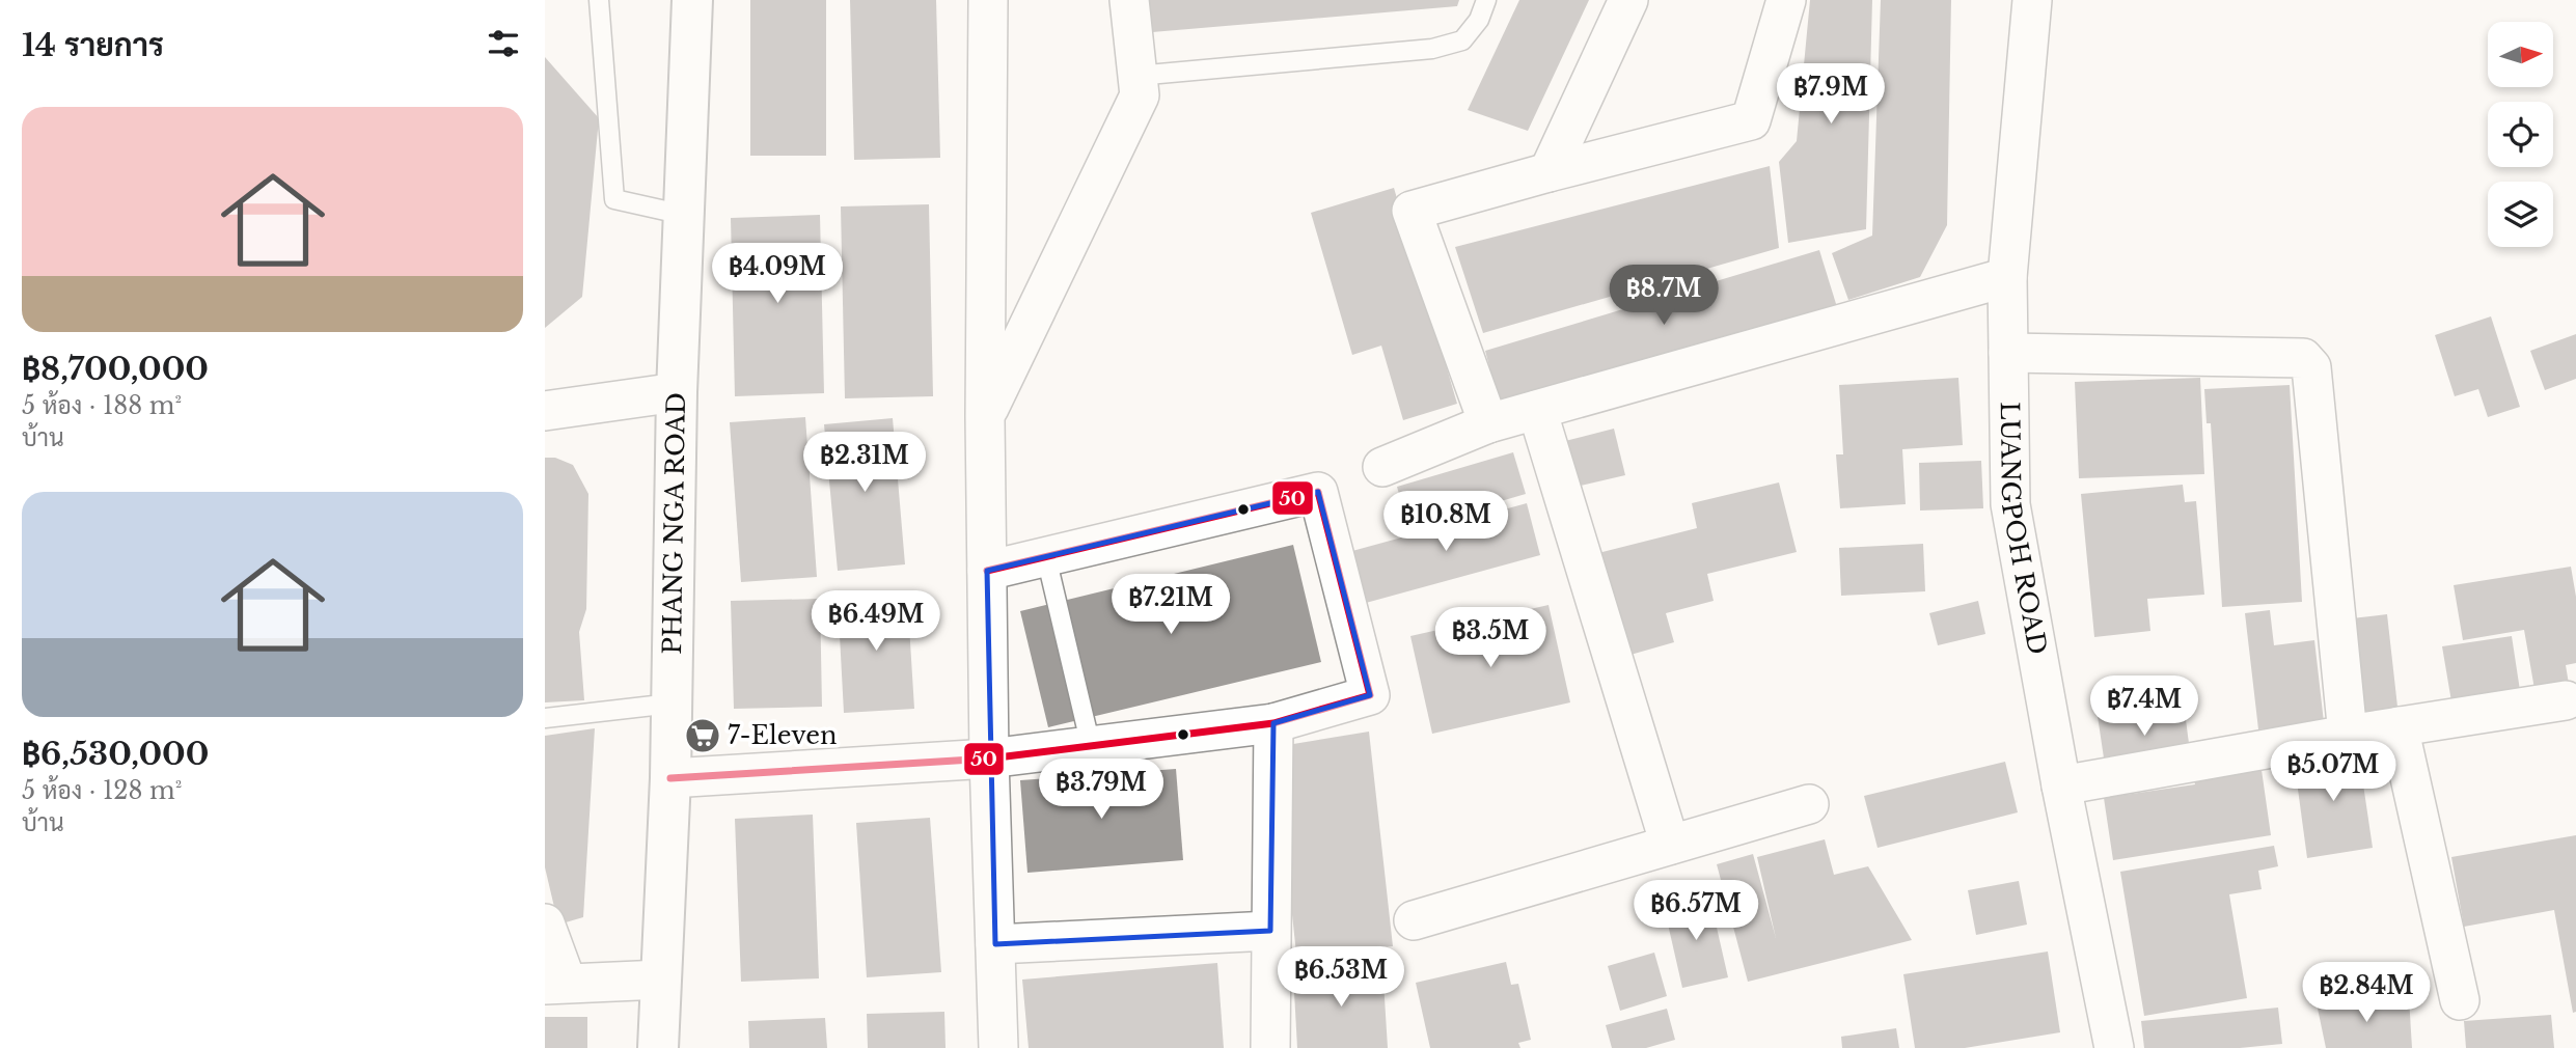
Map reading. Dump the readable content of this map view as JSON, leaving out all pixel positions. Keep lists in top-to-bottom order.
{
  "streets": {
    "street": ["PHANG NGA ROAD", "LUANGPOH ROAD"]
  },
  "places": {
    "supermarket": ["7-Eleven"]
  },
  "lines": ["transit line 50"],
  "north": "right",
  "page": {
    "heading": "14 รายการ",
    "price": [
      "฿7.9M",
      "฿4.09M",
      "฿8.7M",
      "฿2.31M",
      "฿10.8M",
      "฿7.21M",
      "฿6.49M",
      "฿3.5M",
      "฿7.4M",
      "฿5.07M",
      "฿3.79M",
      "฿6.57M",
      "฿6.53M",
      "฿2.84M"
    ],
    "list": [
      {
        "name": "฿8,700,000",
        "note": "5 ห้อง · 188 m² · บ้าน"
      },
      {
        "name": "฿6,530,000",
        "note": "5 ห้อง · 128 m² · บ้าน"
      }
    ]
  }
}
